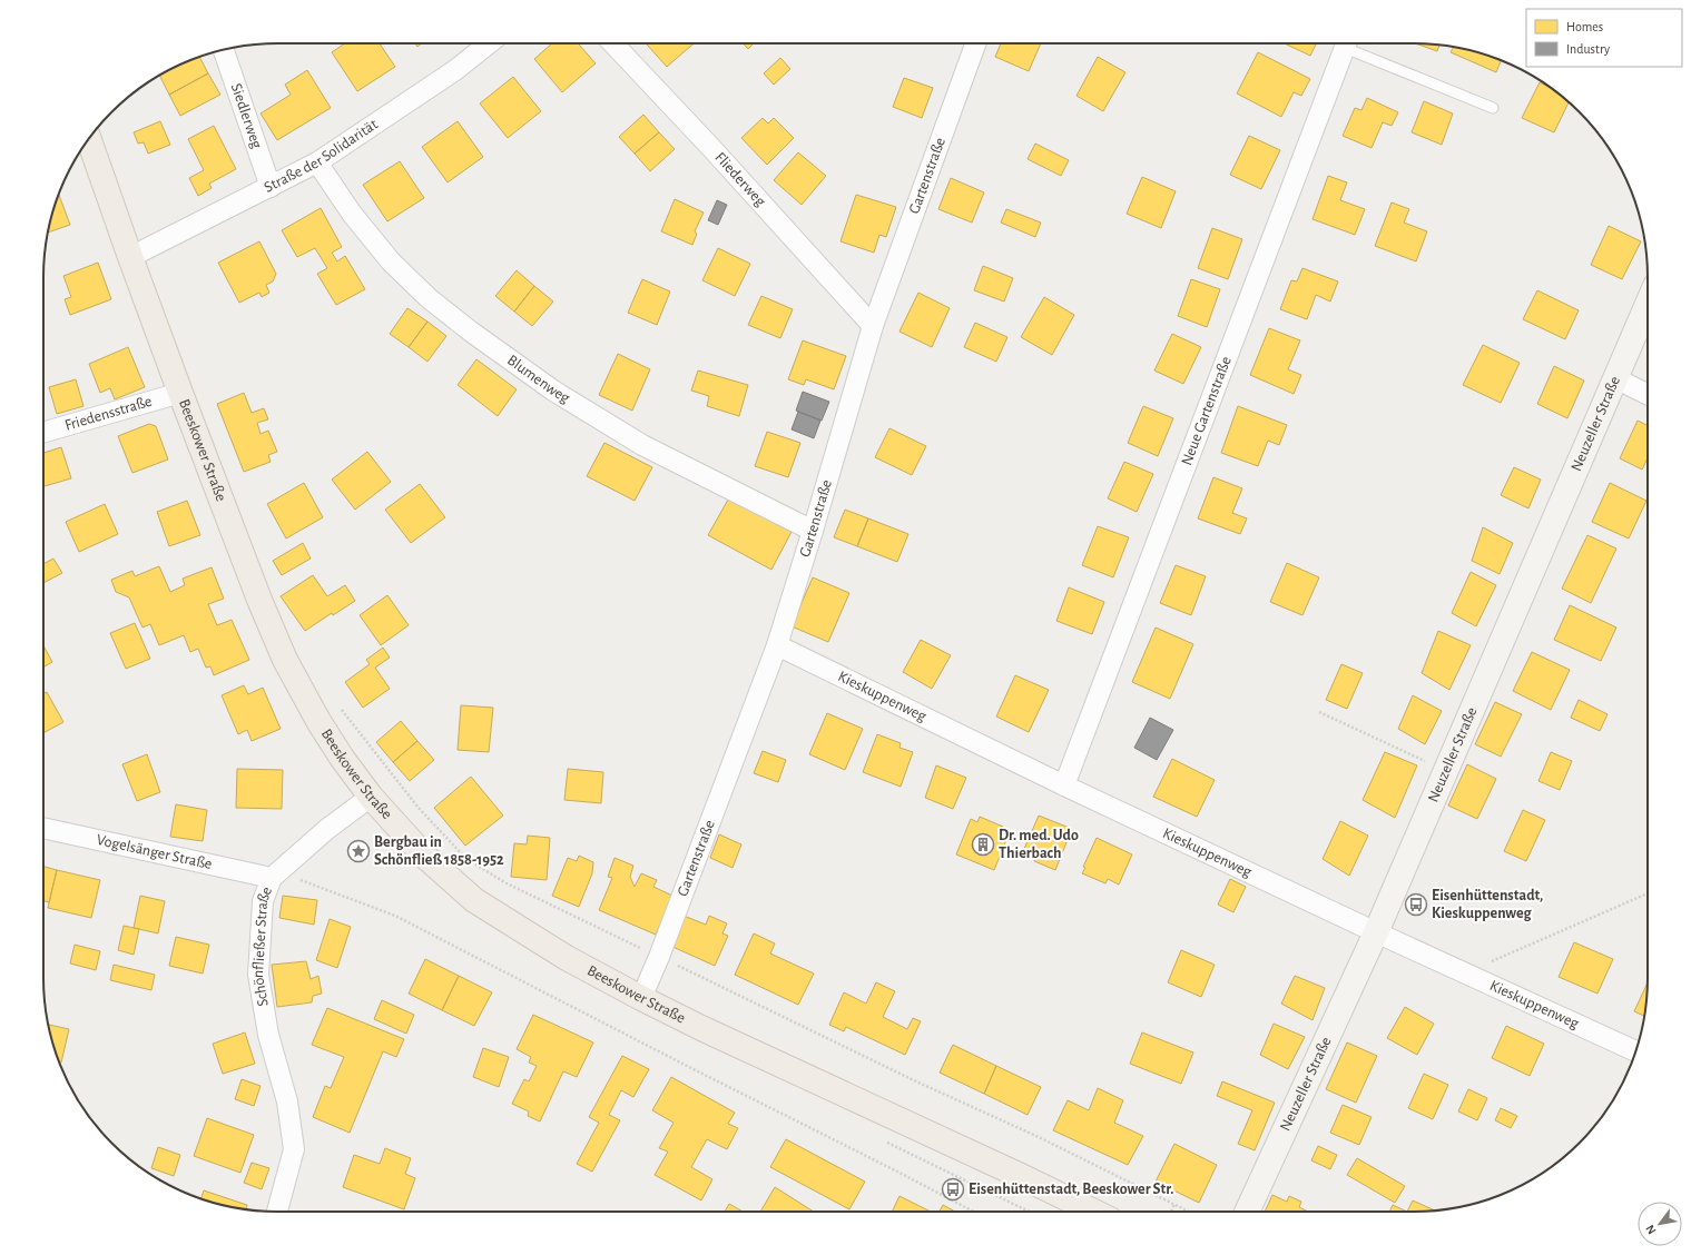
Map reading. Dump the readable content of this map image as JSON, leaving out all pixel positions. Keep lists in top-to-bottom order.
{
  "streets": {
    "main road": ["Neuzeller Straße", "Beeskower Straße"],
    "street": [
      "Siedlerweg",
      "Straße der Solidarität",
      "Gartenstraße",
      "Fliederweg",
      "Blumenweg",
      "Neue Gartenstraße",
      "Friedensstraße",
      "Kieskuppenweg",
      "Vogelsänger Straße",
      "Schönfließer Straße"
    ]
  },
  "crossings": [
    ["Siedlerweg", "Straße der Solidarität"],
    ["Straße der Solidarität", "Blumenweg"],
    ["Straße der Solidarität", "Beeskower Straße"],
    ["Gartenstraße", "Fliederweg"],
    ["Gartenstraße", "Blumenweg"],
    ["Gartenstraße", "Beeskower Straße"],
    ["Gartenstraße", "Kieskuppenweg"],
    ["Neue Gartenstraße", "Kieskuppenweg"],
    ["Friedensstraße", "Beeskower Straße"],
    ["Neuzeller Straße", "Kieskuppenweg"],
    ["Beeskower Straße", "Schönfließer Straße"],
    ["Vogelsänger Straße", "Schönfließer Straße"]
  ],
  "places": {
    "building": ["Dr. med. Udo Thierbach"],
    "place": ["Bergbau in Schönfließ 1858-1952"],
    "bus stop": ["Eisenhüttenstadt, Kieskuppenweg", "Eisenhüttenstadt, Beeskower Str."]
  },
  "legend": ["Homes", "Industry"],
  "north": "bottom left"
}
